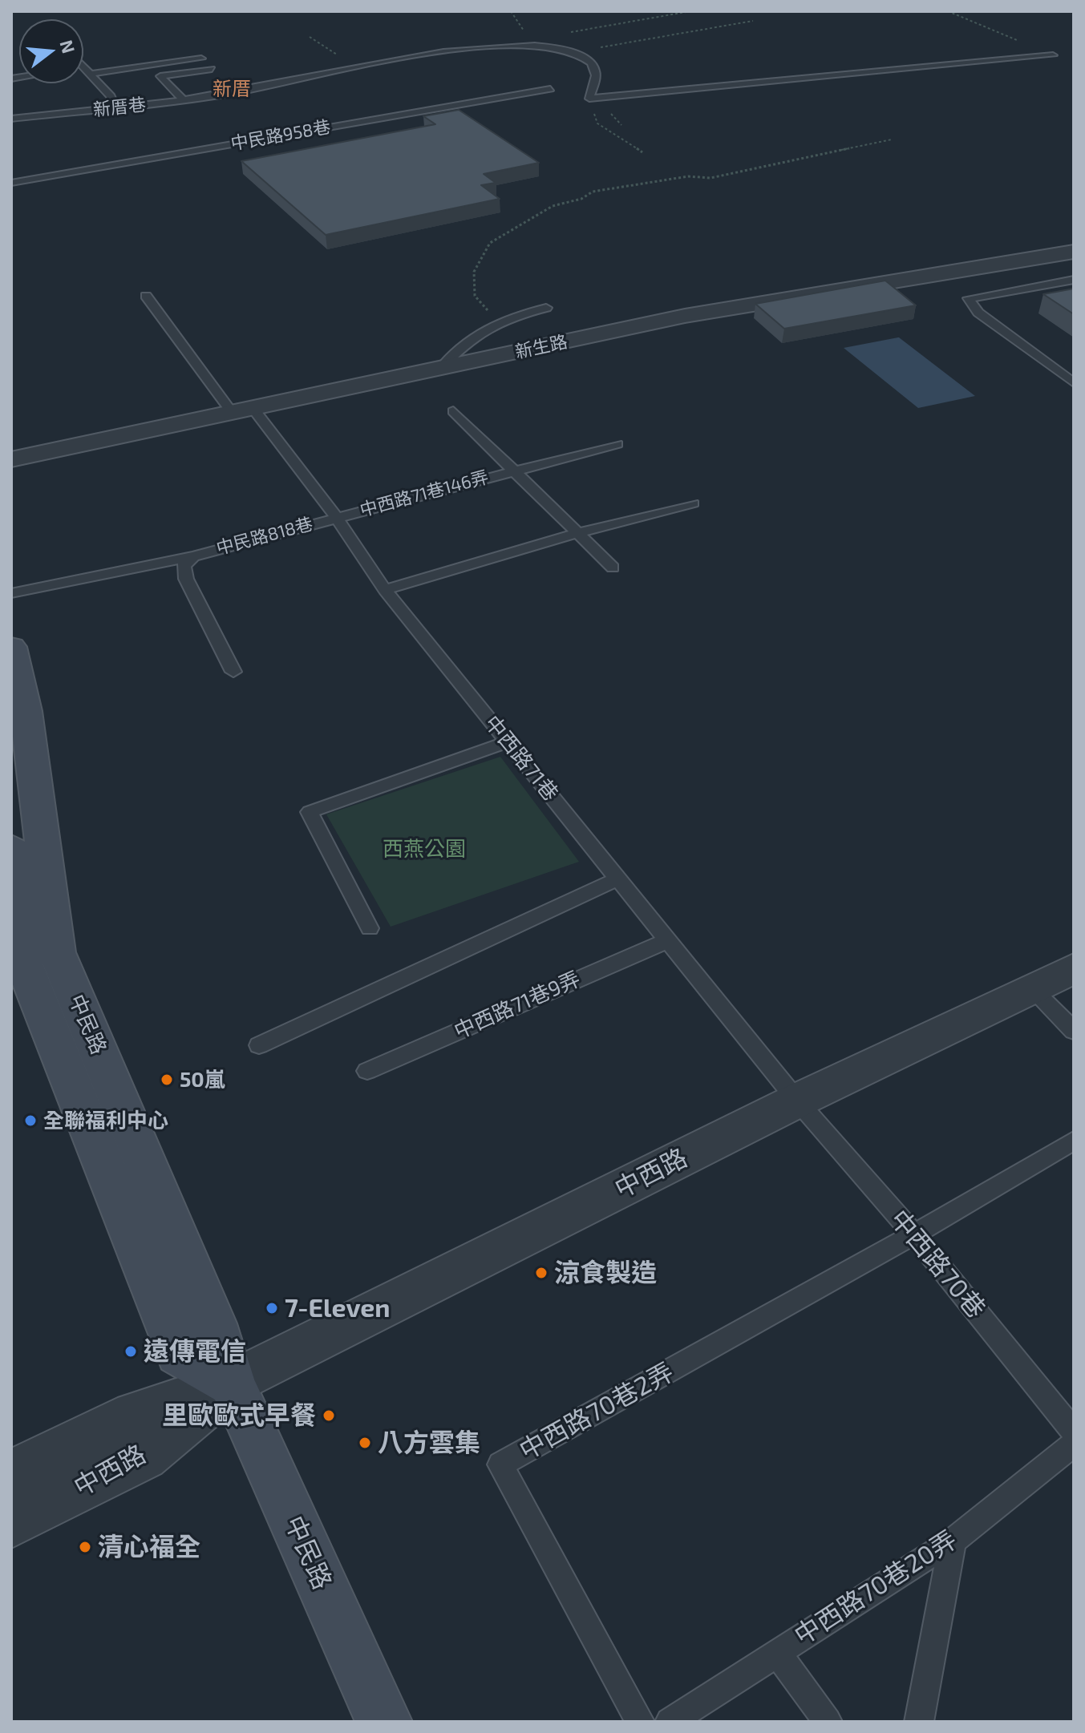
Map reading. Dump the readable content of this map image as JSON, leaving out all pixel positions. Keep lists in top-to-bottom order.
{
  "streets": {
    "main road": ["中民路"],
    "street": ["新生路", "中西路"],
    "lane": [
      "新厝巷",
      "中民路958巷",
      "中西路71巷146弄",
      "中民路818巷",
      "中西路71巷",
      "中西路71巷9弄",
      "中西路70巷",
      "中西路70巷2弄",
      "中西路70巷20弄"
    ]
  },
  "crossings": [
    ["新生路", "中西路71巷"],
    ["中西路71巷146弄", "中民路818巷"],
    ["中西路71巷146弄", "中西路71巷"],
    ["中民路818巷", "中西路71巷"],
    ["中西路71巷", "中西路71巷9弄"],
    ["中西路71巷", "中西路"],
    ["中西路71巷", "中西路70巷"],
    ["中民路", "中西路"],
    ["中西路", "中西路70巷"],
    ["中西路70巷", "中西路70巷2弄"]
  ],
  "districts": ["新厝"],
  "parks": ["西燕公園"],
  "places": [
    "50嵐",
    "全聯福利中心",
    "涼食製造",
    "7-Eleven",
    "遠傳電信",
    "里歐歐式早餐",
    "八方雲集",
    "清心福全"
  ],
  "north": "right"
}
